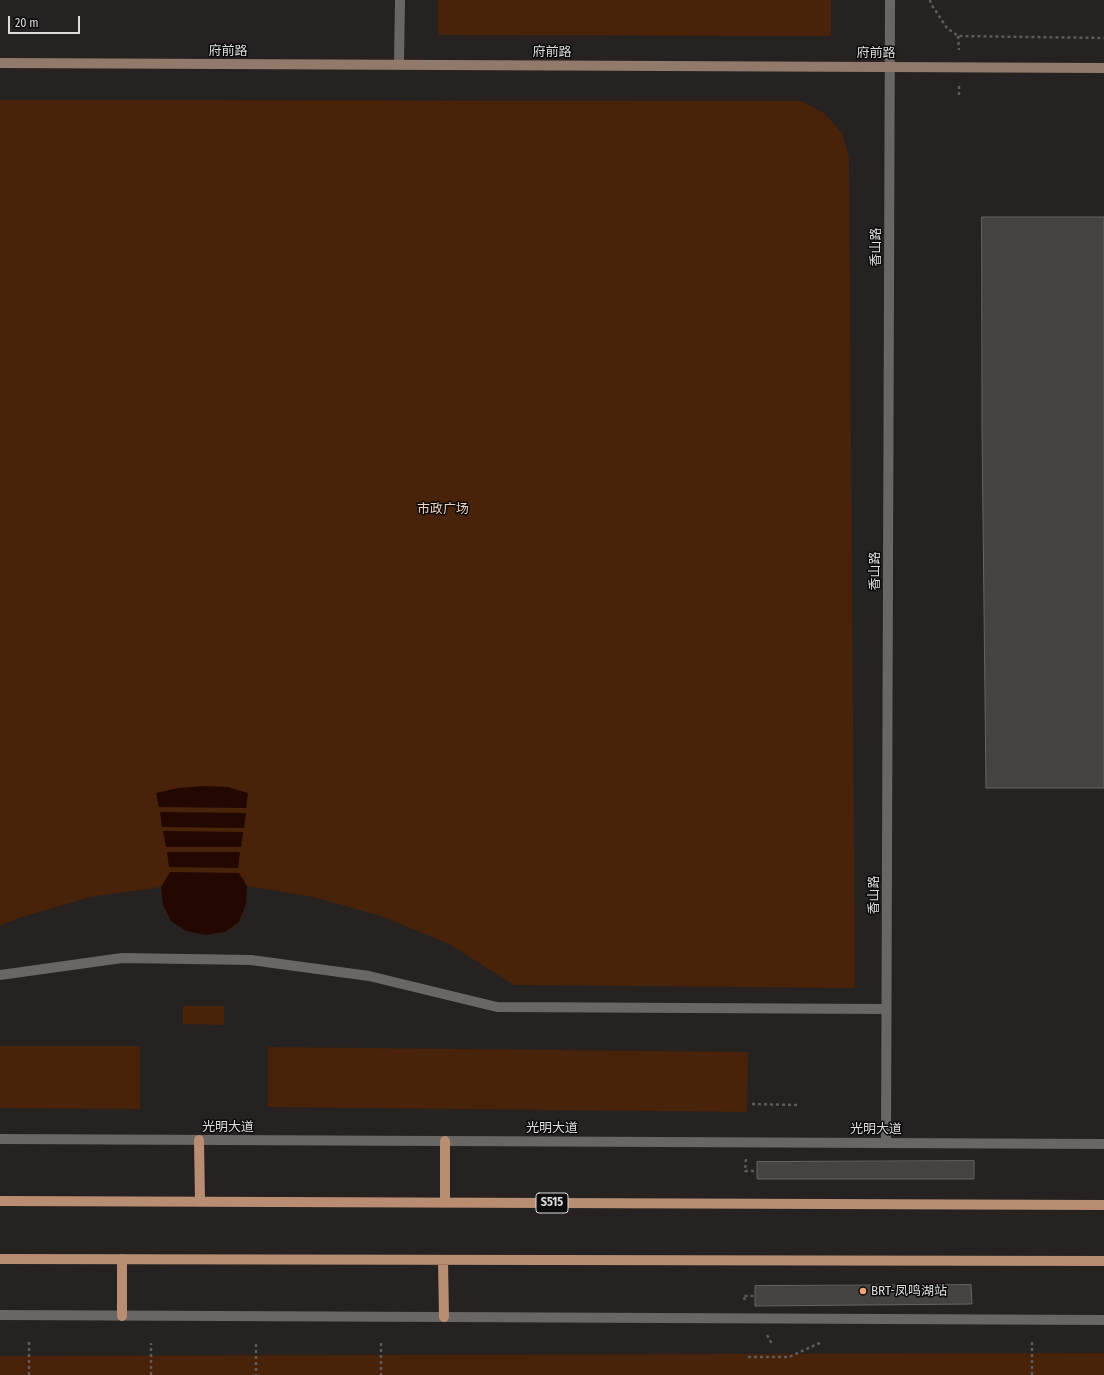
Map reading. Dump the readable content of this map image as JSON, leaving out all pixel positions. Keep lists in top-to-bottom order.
{
  "streets": {
    "main road": ["府前路", "S515"],
    "street": ["香山路", "光明大道"]
  },
  "crossings": [
    ["府前路", "香山路"],
    ["香山路", "光明大道"]
  ],
  "parks": ["市政广场"],
  "places": ["BRT-凤鸣湖站"],
  "scale_bar": "20 m"
}
